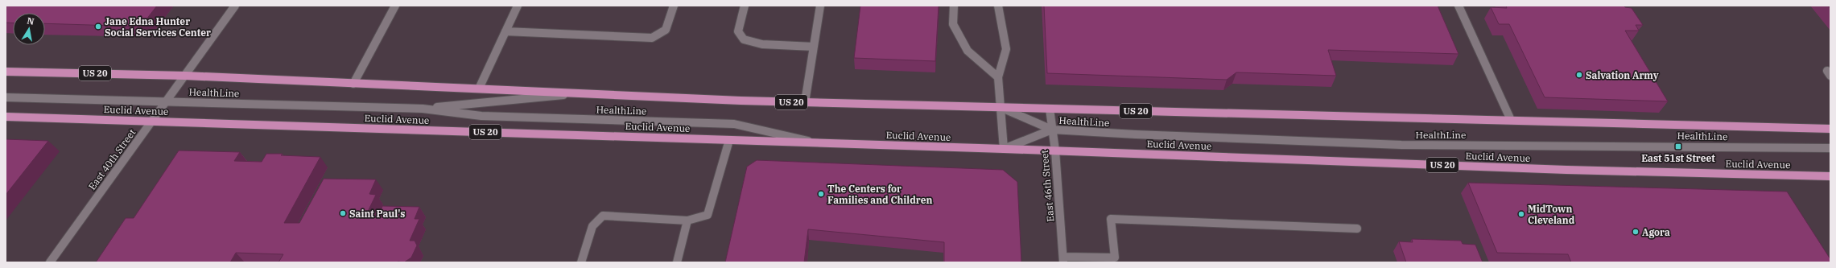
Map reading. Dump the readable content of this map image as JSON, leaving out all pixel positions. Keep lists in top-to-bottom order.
{
  "streets": {
    "main road": ["US 20", "Euclid Avenue"],
    "street": ["HealthLine", "East 40th Street", "East 46th Street"]
  },
  "crossings": [
    ["US 20", "HealthLine"],
    ["US 20", "East 40th Street"],
    ["US 20", "East 46th Street"],
    ["HealthLine", "Euclid Avenue"],
    ["HealthLine", "East 40th Street"],
    ["HealthLine", "East 46th Street"],
    ["Euclid Avenue", "East 40th Street"],
    ["Euclid Avenue", "East 46th Street"]
  ],
  "places": {
    "other": [
      "Jane Edna Hunter Social Services Center",
      "Salvation Army",
      "The Centers for Families and Children",
      "Saint Paul's",
      "MidTown Cleveland",
      "Agora"
    ],
    "transit": ["East 51st Street"]
  },
  "north": "top"
}
